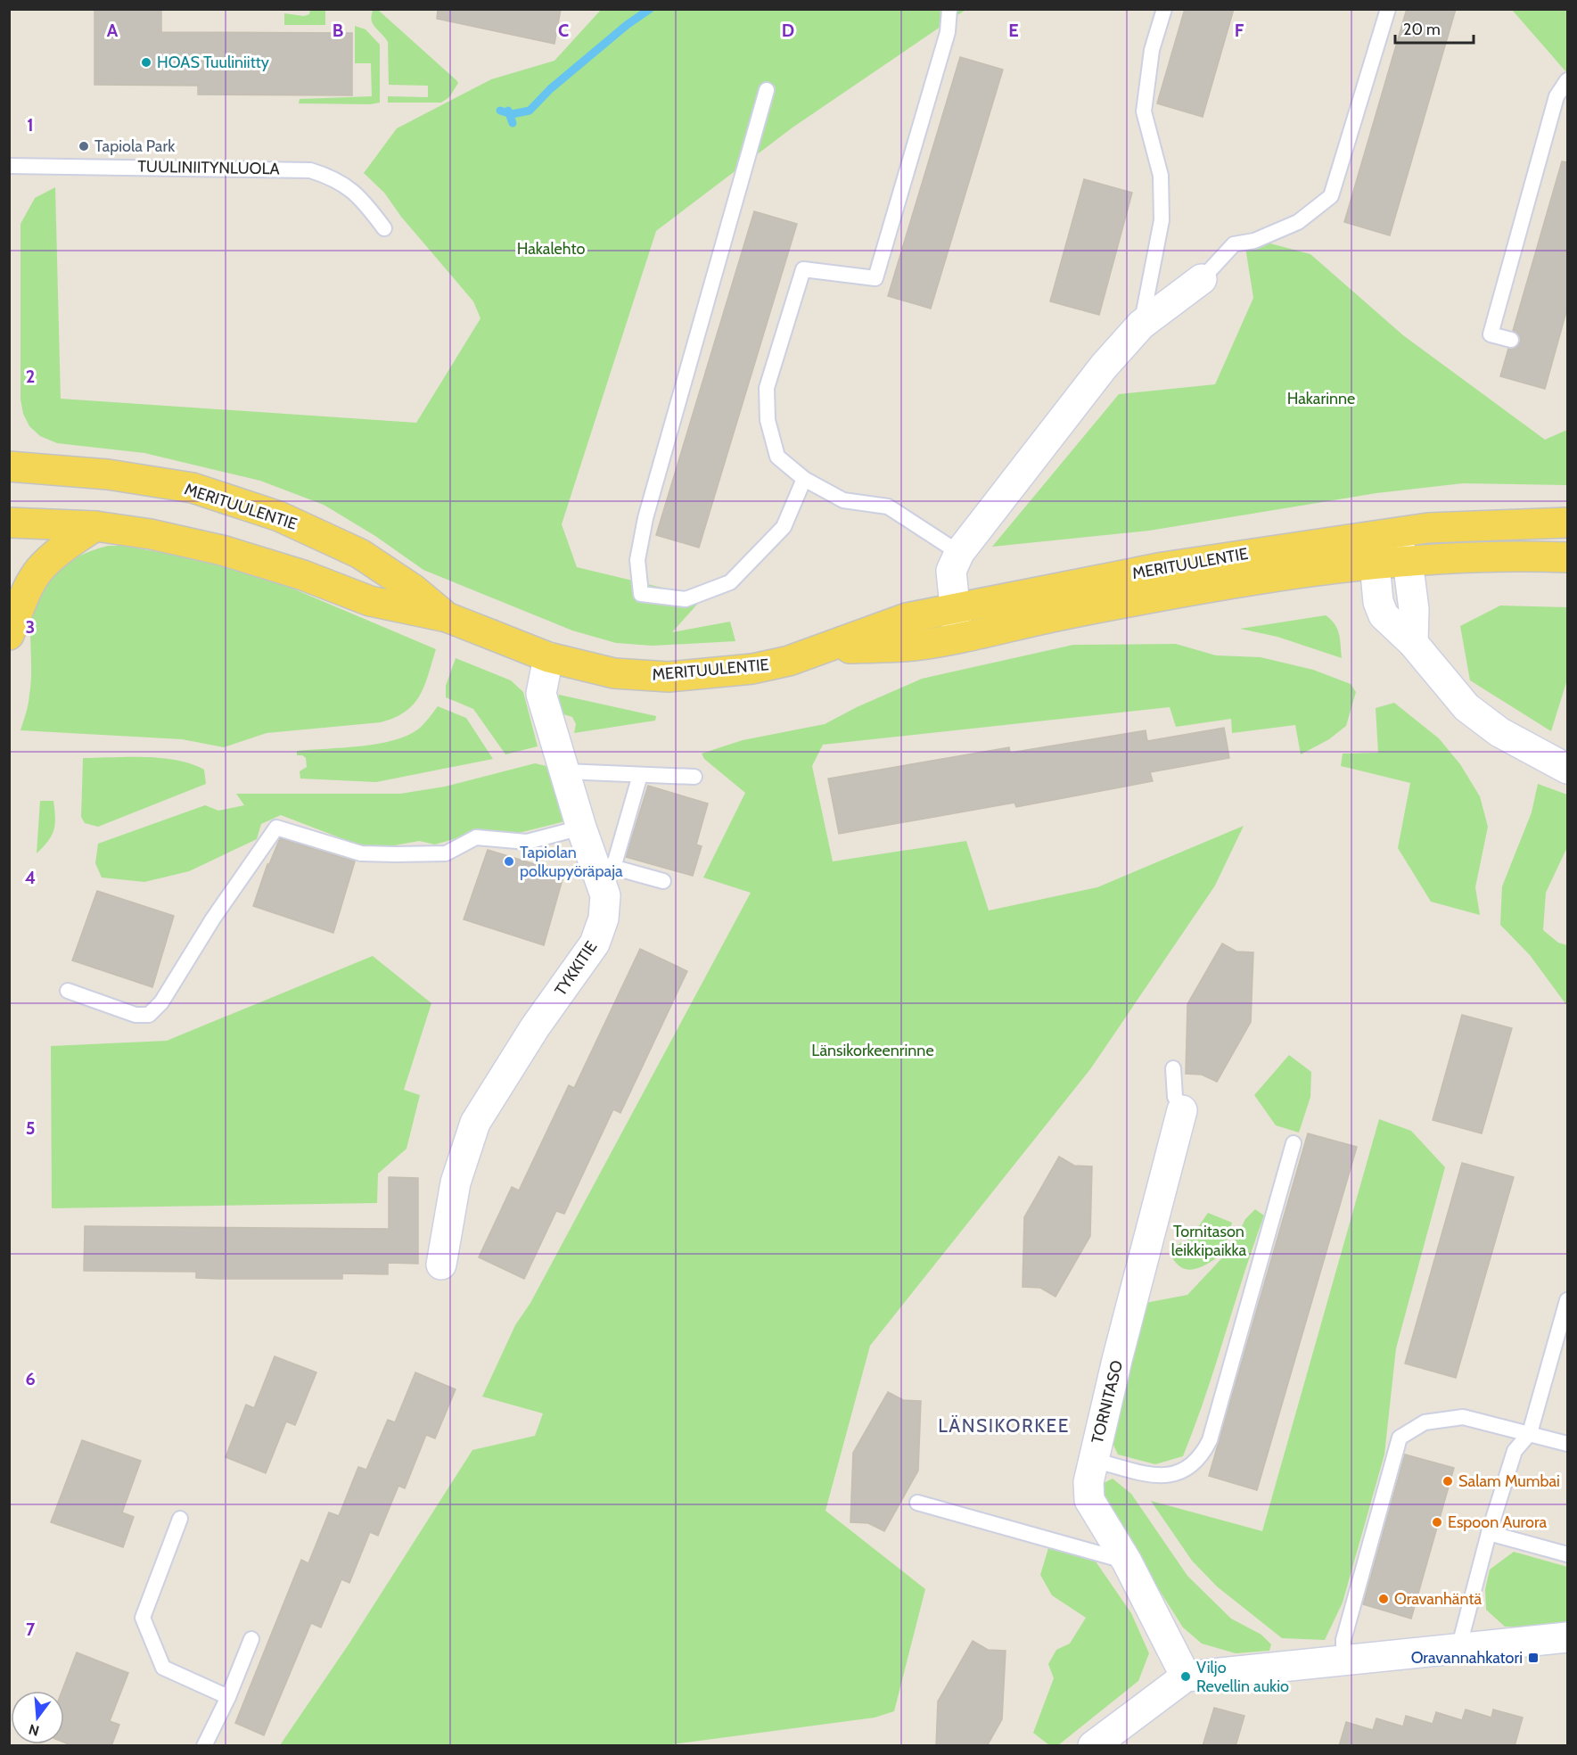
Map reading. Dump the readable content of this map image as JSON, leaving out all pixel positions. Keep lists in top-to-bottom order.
{
  "streets": {
    "main road": ["MERITUULENTIE"],
    "street": ["TYKKITIE", "TORNITASO"],
    "lane": ["TUULINIITYNLUOLA"]
  },
  "crossings": [
    ["MERITUULENTIE", "TYKKITIE"]
  ],
  "districts": ["LÄNSIKORKEE"],
  "parks": [
    "Hakalehto",
    "Hakarinne",
    "Länsikorkeenrinne",
    "Tornitason leikkipaikka"
  ],
  "places": {
    "other": [
      "HOAS Tuuliniitty",
      "Tapiola Park",
      "Tapiolan polkupyöräpaja",
      "Salam Mumbai",
      "Espoon Aurora",
      "Oravanhäntä",
      "Viljo Revellin aukio"
    ],
    "transit": ["Oravannahkatori"]
  },
  "scale_bar": "20 m",
  "north": "bottom",
  "grid": {
    "columns": [
      "A",
      "B",
      "C",
      "D",
      "E",
      "F"
    ],
    "rows": [
      "1",
      "2",
      "3",
      "4",
      "5",
      "6",
      "7"
    ]
  }
}
